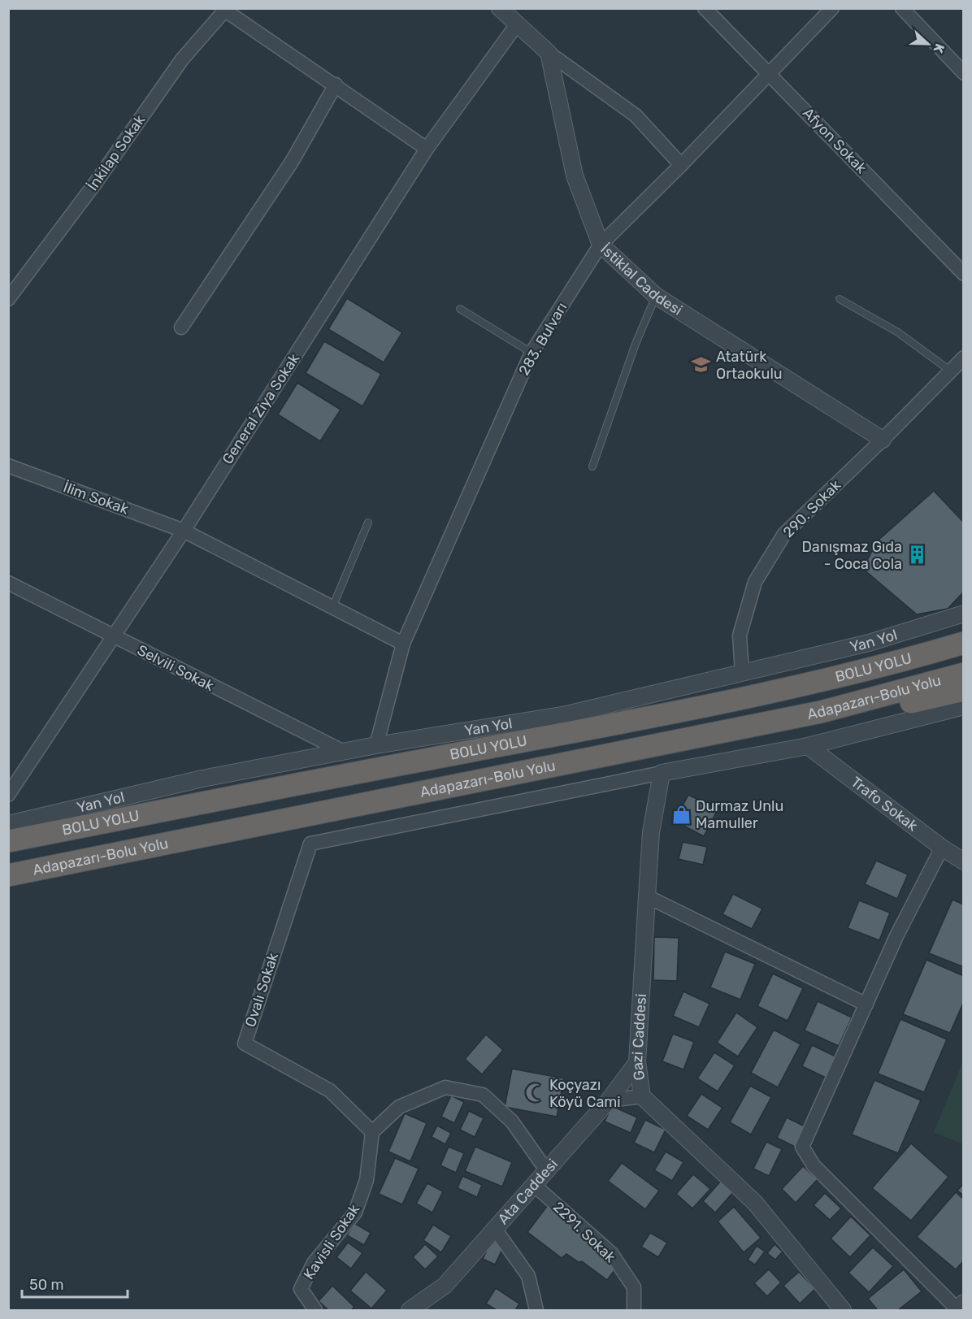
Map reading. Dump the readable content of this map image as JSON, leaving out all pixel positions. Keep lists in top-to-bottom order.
{
  "streets": {
    "highway": ["BOLU YOLU", "Adapazarı-Bolu Yolu"],
    "street": [
      "Afyon Sokak",
      "İnkilap Sokak",
      "İstiklal Caddesi",
      "283. Bulvarı",
      "General Ziya Sokak",
      "İlim Sokak",
      "290. Sokak",
      "Yan Yol",
      "Selvili Sokak",
      "Trafo Sokak",
      "Ovalı Sokak",
      "Gazi Caddesi",
      "Ata Caddesi",
      "2291. Sokak",
      "Kavisli Sokak"
    ]
  },
  "crossings": [
    ["Afyon Sokak", "283. Bulvarı"],
    ["İstiklal Caddesi", "283. Bulvarı"],
    ["İstiklal Caddesi", "290. Sokak"],
    ["283. Bulvarı", "İlim Sokak"],
    ["283. Bulvarı", "Yan Yol"],
    ["General Ziya Sokak", "İlim Sokak"],
    ["General Ziya Sokak", "Selvili Sokak"],
    ["290. Sokak", "Yan Yol"],
    ["Yan Yol", "Selvili Sokak"],
    ["Ovalı Sokak", "Gazi Caddesi"],
    ["Ovalı Sokak", "Kavisli Sokak"],
    ["Gazi Caddesi", "Ata Caddesi"],
    ["Ata Caddesi", "2291. Sokak"]
  ],
  "places": {
    "school or university": ["Atatürk Ortaokulu"],
    "building": ["Danışmaz Gıda - Coca Cola"],
    "shop": ["Durmaz Unlu Mamuller"],
    "mosque": ["Koçyazı Köyü Cami"]
  },
  "scale_bar": "50 m",
  "north": "right"
}
